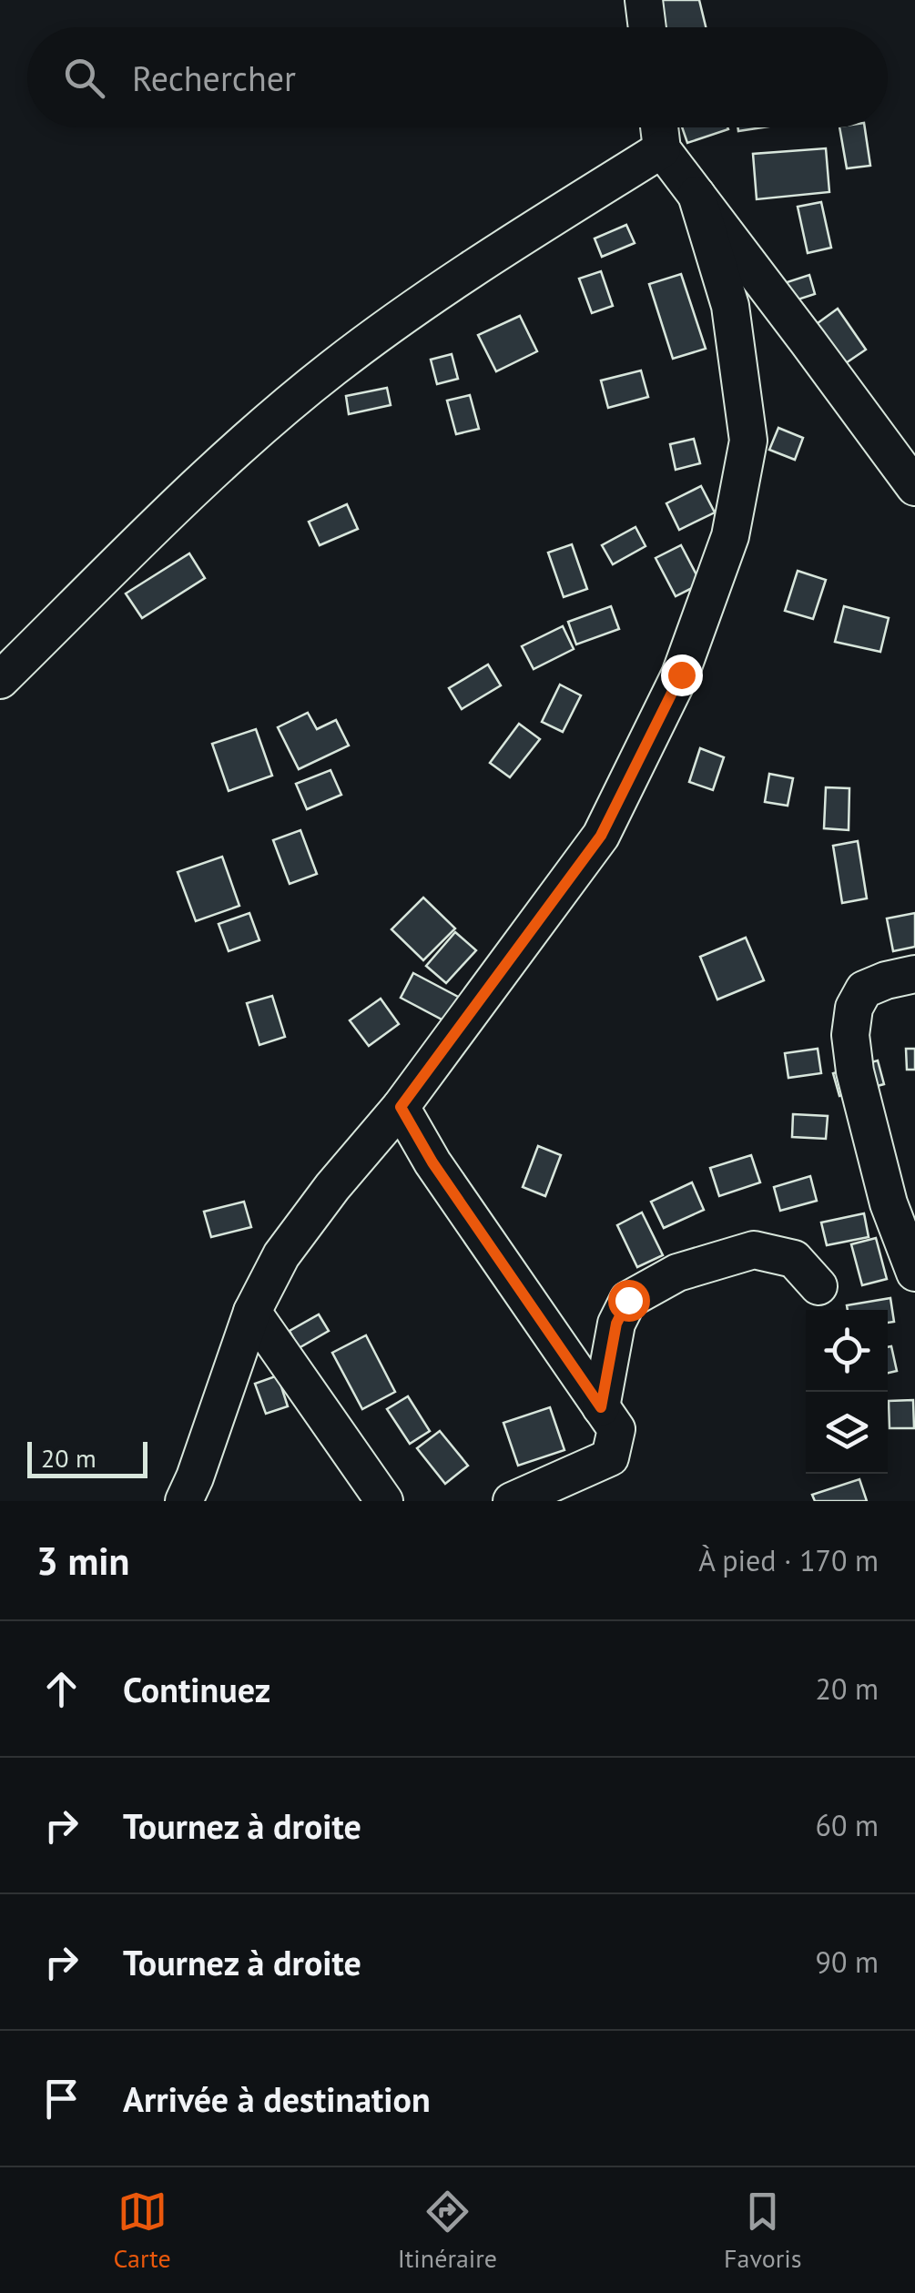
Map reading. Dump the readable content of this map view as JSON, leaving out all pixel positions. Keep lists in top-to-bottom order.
{
  "scale_bar": "20 m",
  "page": {
    "search": "Rechercher",
    "scale": "20 m",
    "heading": ["3 min", "À pied · 170 m"],
    "list": [
      ["Continuez", "20 m"],
      ["Tournez à droite", "60 m"],
      ["Tournez à droite", "90 m"],
      "Arrivée à destination"
    ],
    "nav": ["Carte", "Itinéraire", "Favoris"]
  }
}
